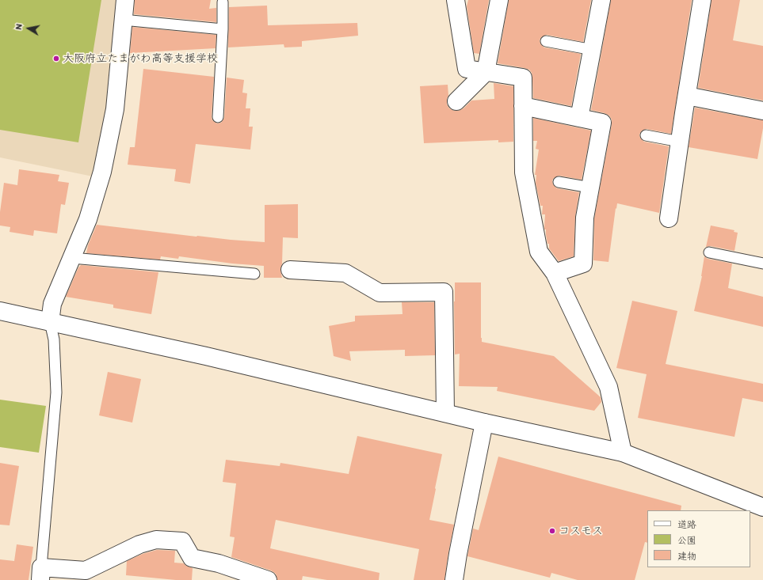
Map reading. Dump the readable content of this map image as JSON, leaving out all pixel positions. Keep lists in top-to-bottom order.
{
  "places": ["大阪府立たまがわ高等支援学校", "コスモス"],
  "legend": ["道路", "公園", "建物"],
  "north": "left"
}
